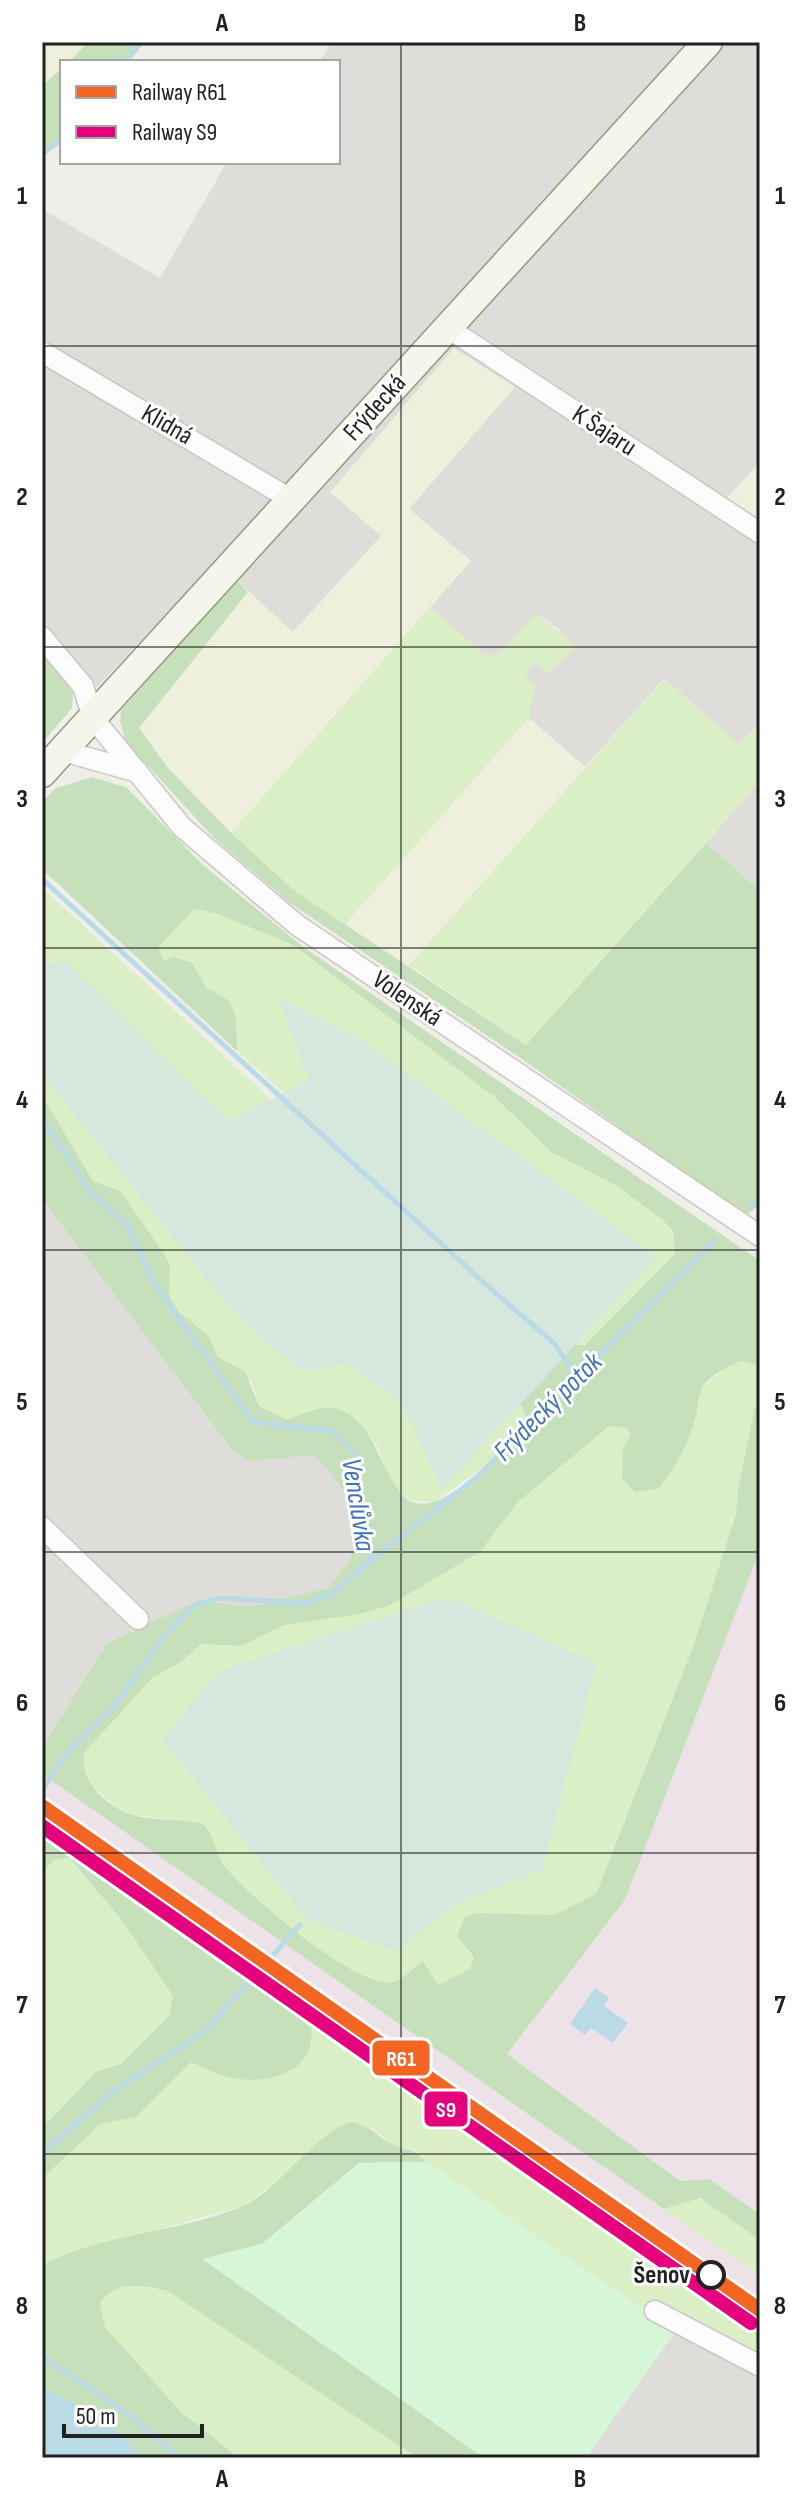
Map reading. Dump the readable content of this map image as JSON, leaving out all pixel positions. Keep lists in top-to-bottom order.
{
  "streets": {
    "main road": ["Frýdecká"],
    "street": ["Klidná", "K Šajaru", "Volenská"]
  },
  "crossings": [
    ["Frýdecká", "Klidná"],
    ["Frýdecká", "K Šajaru"],
    ["Frýdecká", "Volenská"]
  ],
  "water": ["Frýdecký potok", "Venclůvka"],
  "places": ["Šenov"],
  "lines": ["rail line R61", "rail line S9"],
  "legend": ["Railway R61", "Railway S9"],
  "scale_bar": "50 m",
  "grid": {
    "columns": ["A", "B"],
    "rows": [
      "1",
      "2",
      "3",
      "4",
      "5",
      "6",
      "7",
      "8"
    ]
  }
}
